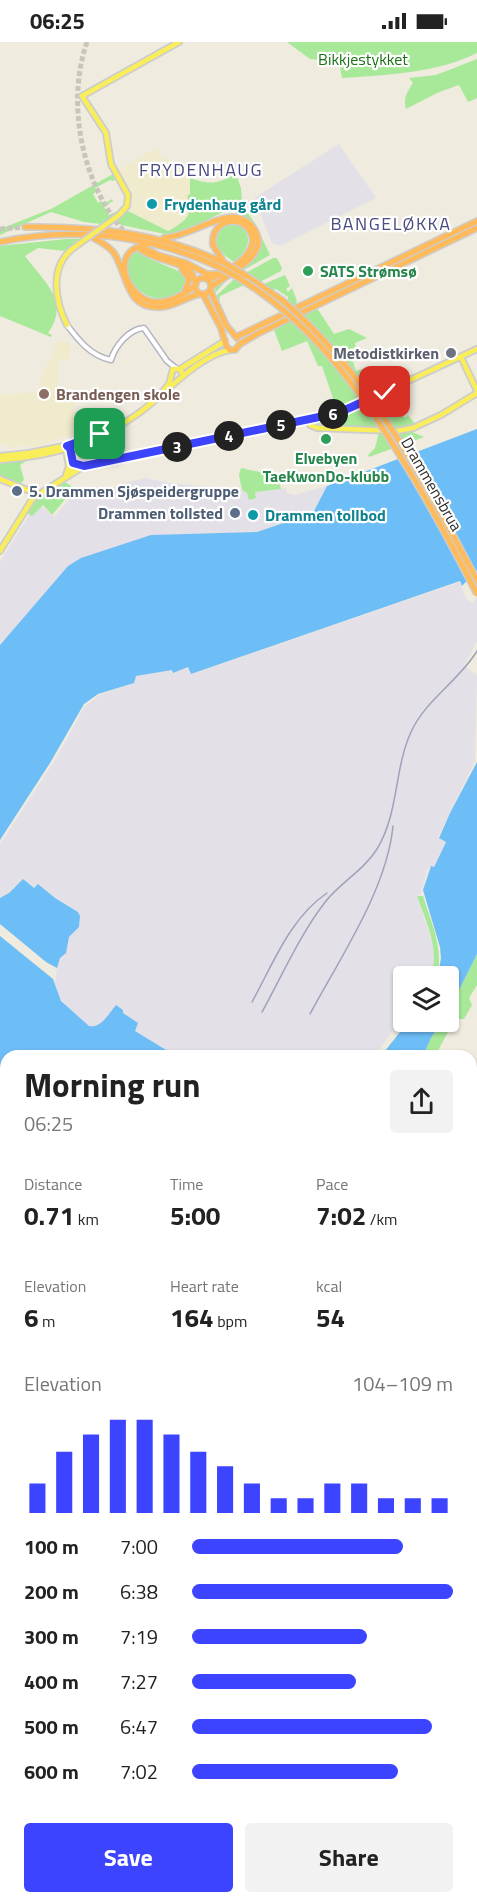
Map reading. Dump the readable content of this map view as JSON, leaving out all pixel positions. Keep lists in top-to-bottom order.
{
  "streets": {
    "highway": ["Drammensbrua"]
  },
  "districts": ["FRYDENHAUG", "BANGELØKKA"],
  "parks": ["Bikkjestykket"],
  "places": [
    "Frydenhaug gård",
    "SATS Strømsø",
    "Metodistkirken",
    "Brandengen skole",
    "Elvebyen TaeKwonDo-klubb",
    "5. Drammen Sjøspeidergruppe",
    "Drammen tollsted",
    "Drammen tollbod"
  ],
  "page": {
    "status": "06:25",
    "pins": [
      "6",
      "5",
      "4",
      "3"
    ],
    "heading": ["Morning run", "06:25"],
    "stats": [
      ["Distance", "0.71 km"],
      ["Time", "5:00"],
      ["Pace", "7:02 /km"],
      ["Elevation", "6 m"],
      ["Heart rate", "164 bpm"],
      ["kcal", "54"]
    ],
    "chart": ["Elevation", "104–109 m"],
    "list": [
      {
        "name": "100 m",
        "note": "7:00"
      },
      {
        "name": "200 m",
        "note": "6:38"
      },
      {
        "name": "300 m",
        "note": "7:19"
      },
      {
        "name": "400 m",
        "note": "7:27"
      },
      {
        "name": "500 m",
        "note": "6:47"
      },
      {
        "name": "600 m",
        "note": "7:02"
      }
    ],
    "buttons": ["Save", "Share"]
  }
}
